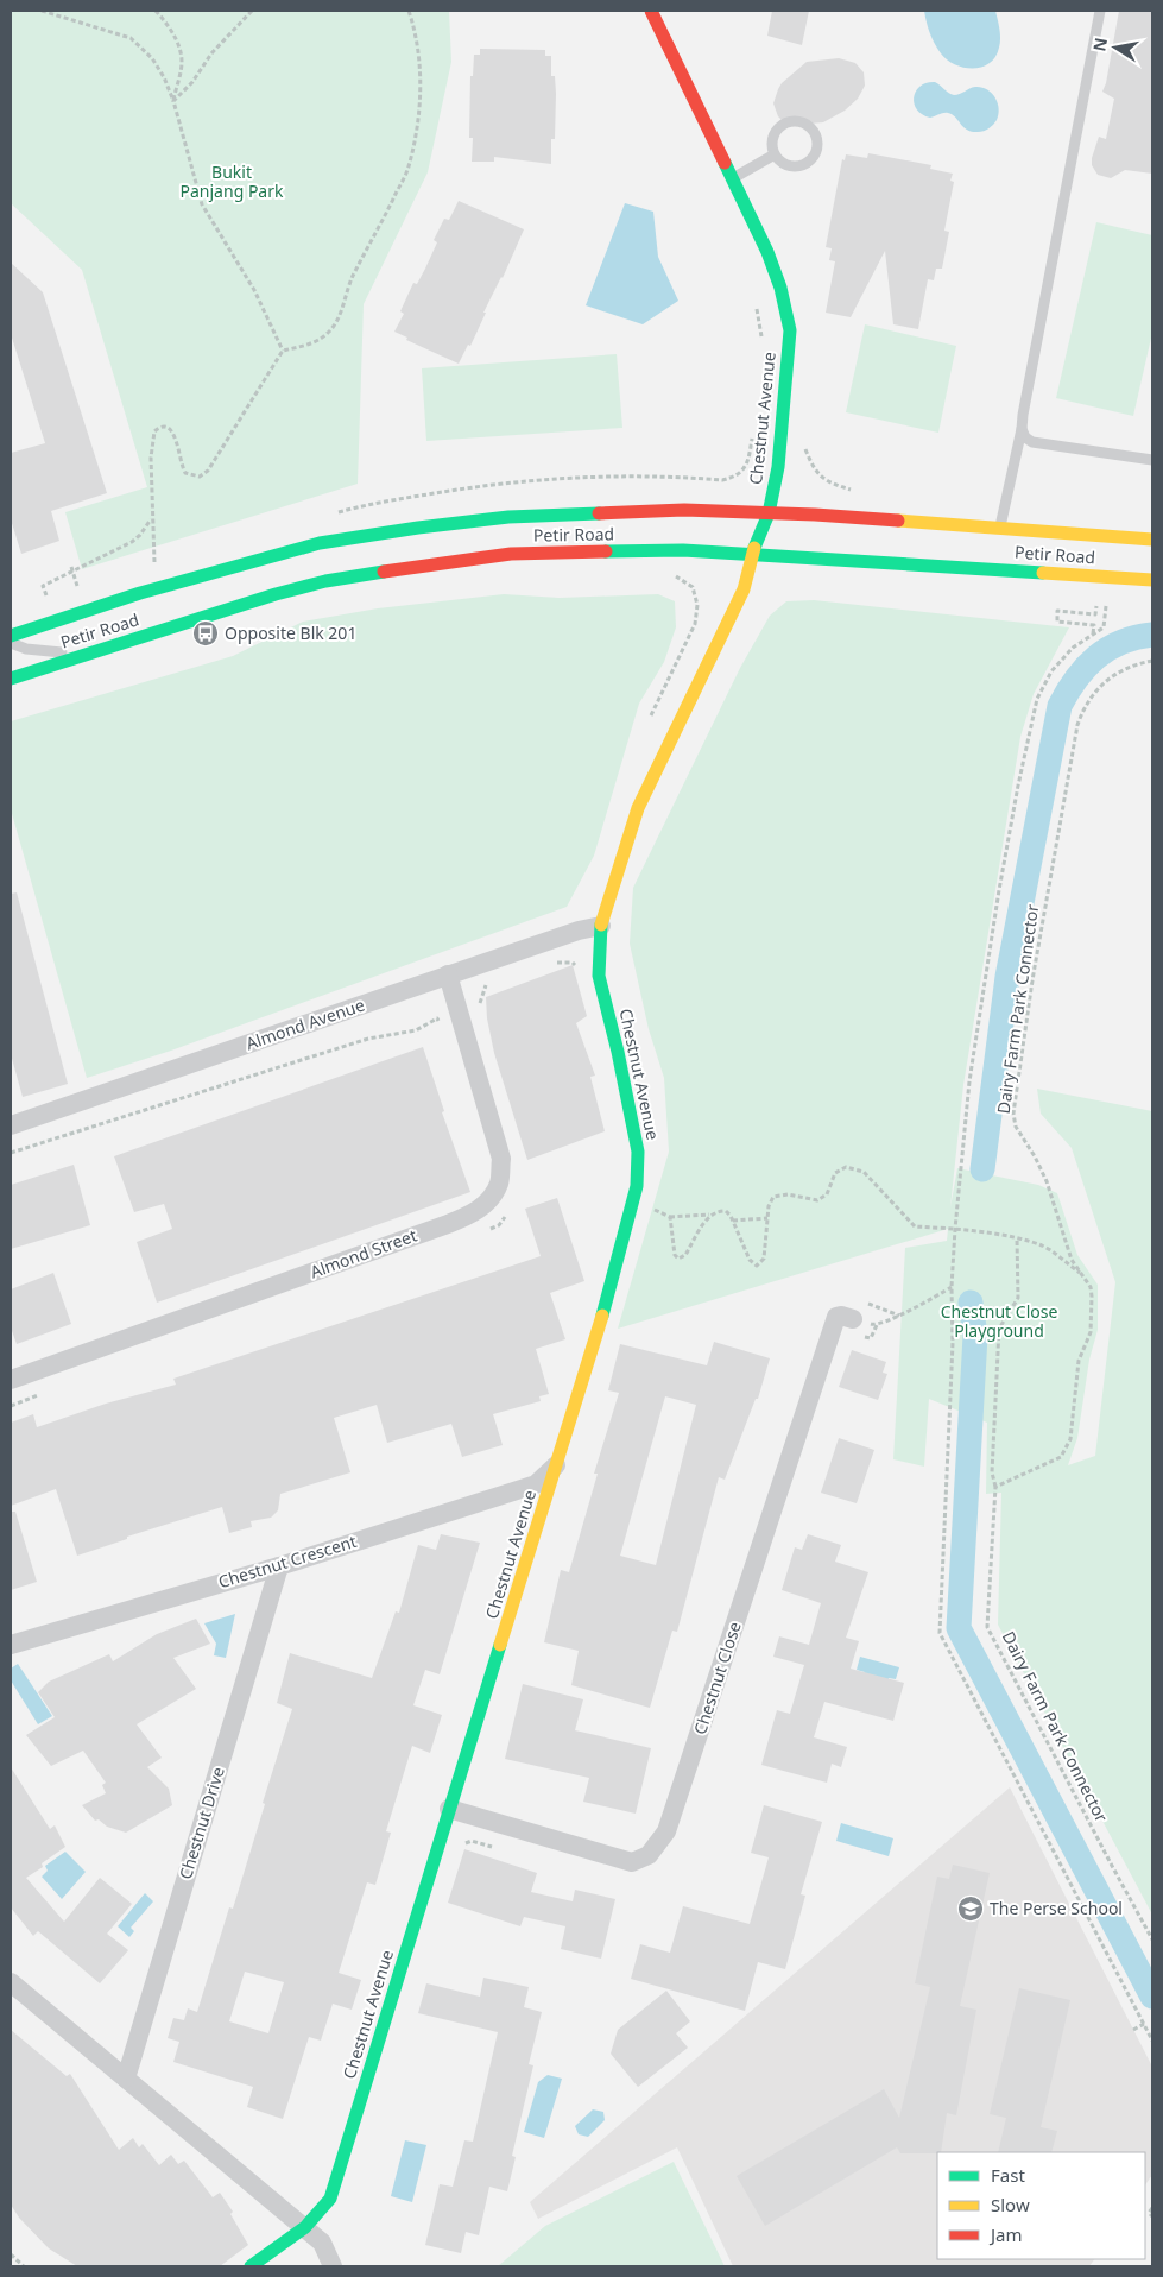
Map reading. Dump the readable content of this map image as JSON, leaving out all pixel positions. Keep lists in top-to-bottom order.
{
  "streets": {
    "street": [
      "Chestnut Avenue",
      "Petir Road",
      "Almond Avenue",
      "Almond Street",
      "Chestnut Crescent",
      "Chestnut Close",
      "Chestnut Drive"
    ],
    "path": ["Dairy Farm Park Connector"]
  },
  "crossings": [
    ["Chestnut Avenue", "Petir Road"],
    ["Chestnut Avenue", "Almond Avenue"],
    ["Chestnut Avenue", "Chestnut Crescent"],
    ["Chestnut Avenue", "Chestnut Close"],
    ["Almond Avenue", "Almond Street"],
    ["Chestnut Crescent", "Chestnut Drive"]
  ],
  "parks": ["Bukit Panjang Park", "Chestnut Close Playground"],
  "places": {
    "bus stop": ["Opposite Blk 201"],
    "school or university": ["The Perse School"]
  },
  "legend": ["Fast", "Slow", "Jam"],
  "north": "left"
}
